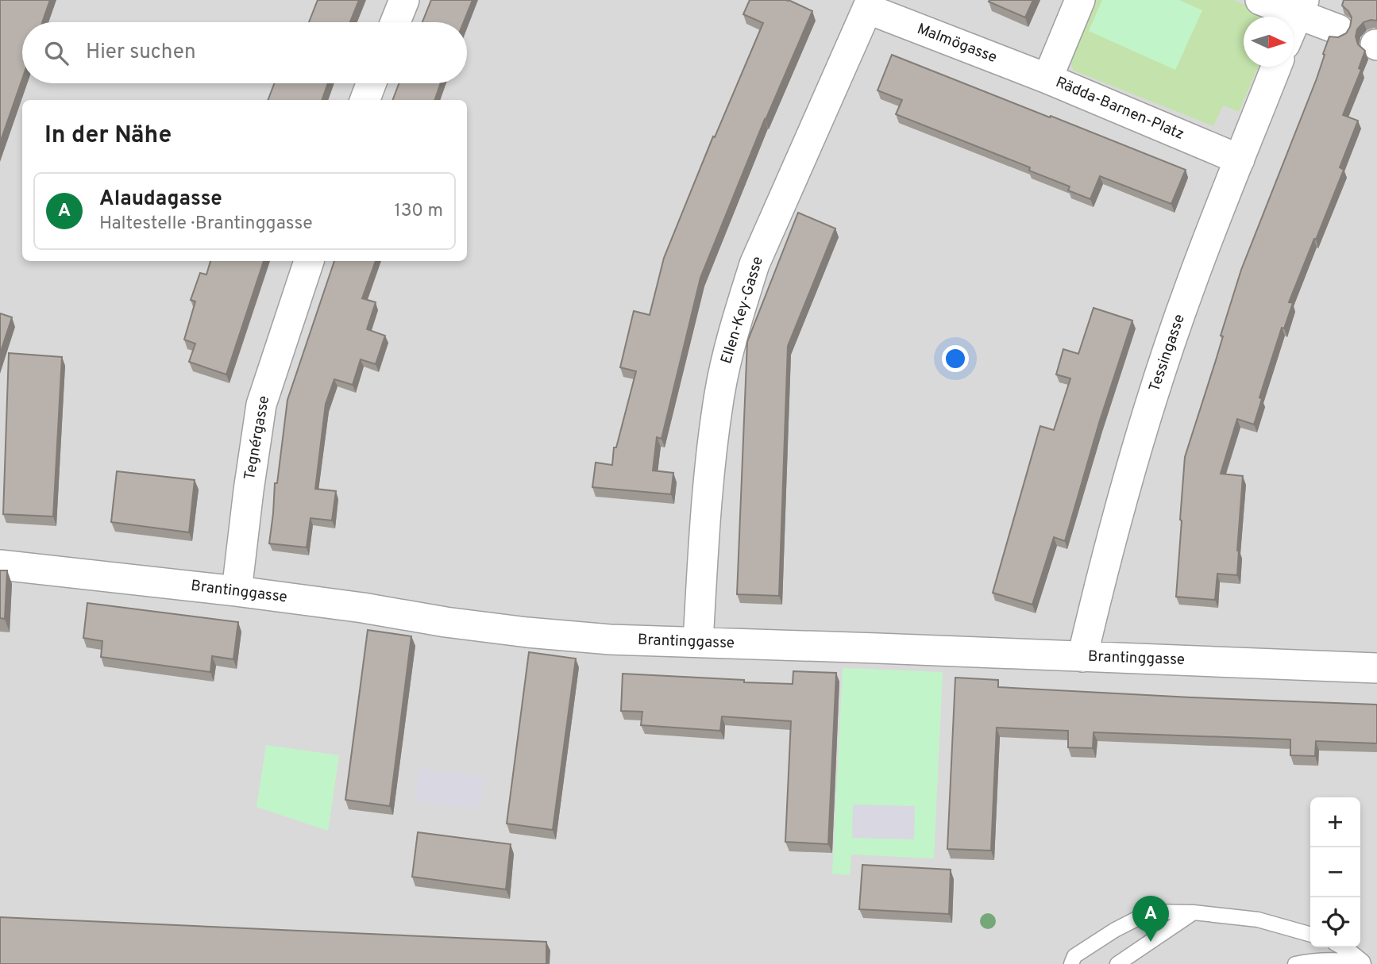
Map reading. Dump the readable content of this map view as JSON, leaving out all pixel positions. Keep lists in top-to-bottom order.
{
  "streets": {
    "street": [
      "Malmögasse",
      "Rädda-Barnen-Platz",
      "Ellen-Key-Gasse",
      "Tessingasse",
      "Tegnérgasse",
      "Brantinggasse"
    ]
  },
  "crossings": [
    ["Malmögasse", "Rädda-Barnen-Platz"],
    ["Malmögasse", "Ellen-Key-Gasse"],
    ["Rädda-Barnen-Platz", "Tessingasse"],
    ["Ellen-Key-Gasse", "Brantinggasse"],
    ["Tessingasse", "Brantinggasse"],
    ["Tegnérgasse", "Brantinggasse"]
  ],
  "north": "right",
  "page": {
    "search": "Hier suchen",
    "heading": "In der Nähe",
    "list": [
      {
        "mark": "A",
        "name": "Alaudagasse",
        "note": "Haltestelle · Brantinggasse",
        "value": "130 m"
      }
    ],
    "map_buttons": ["+", "−"],
    "pins": "A"
  }
}
